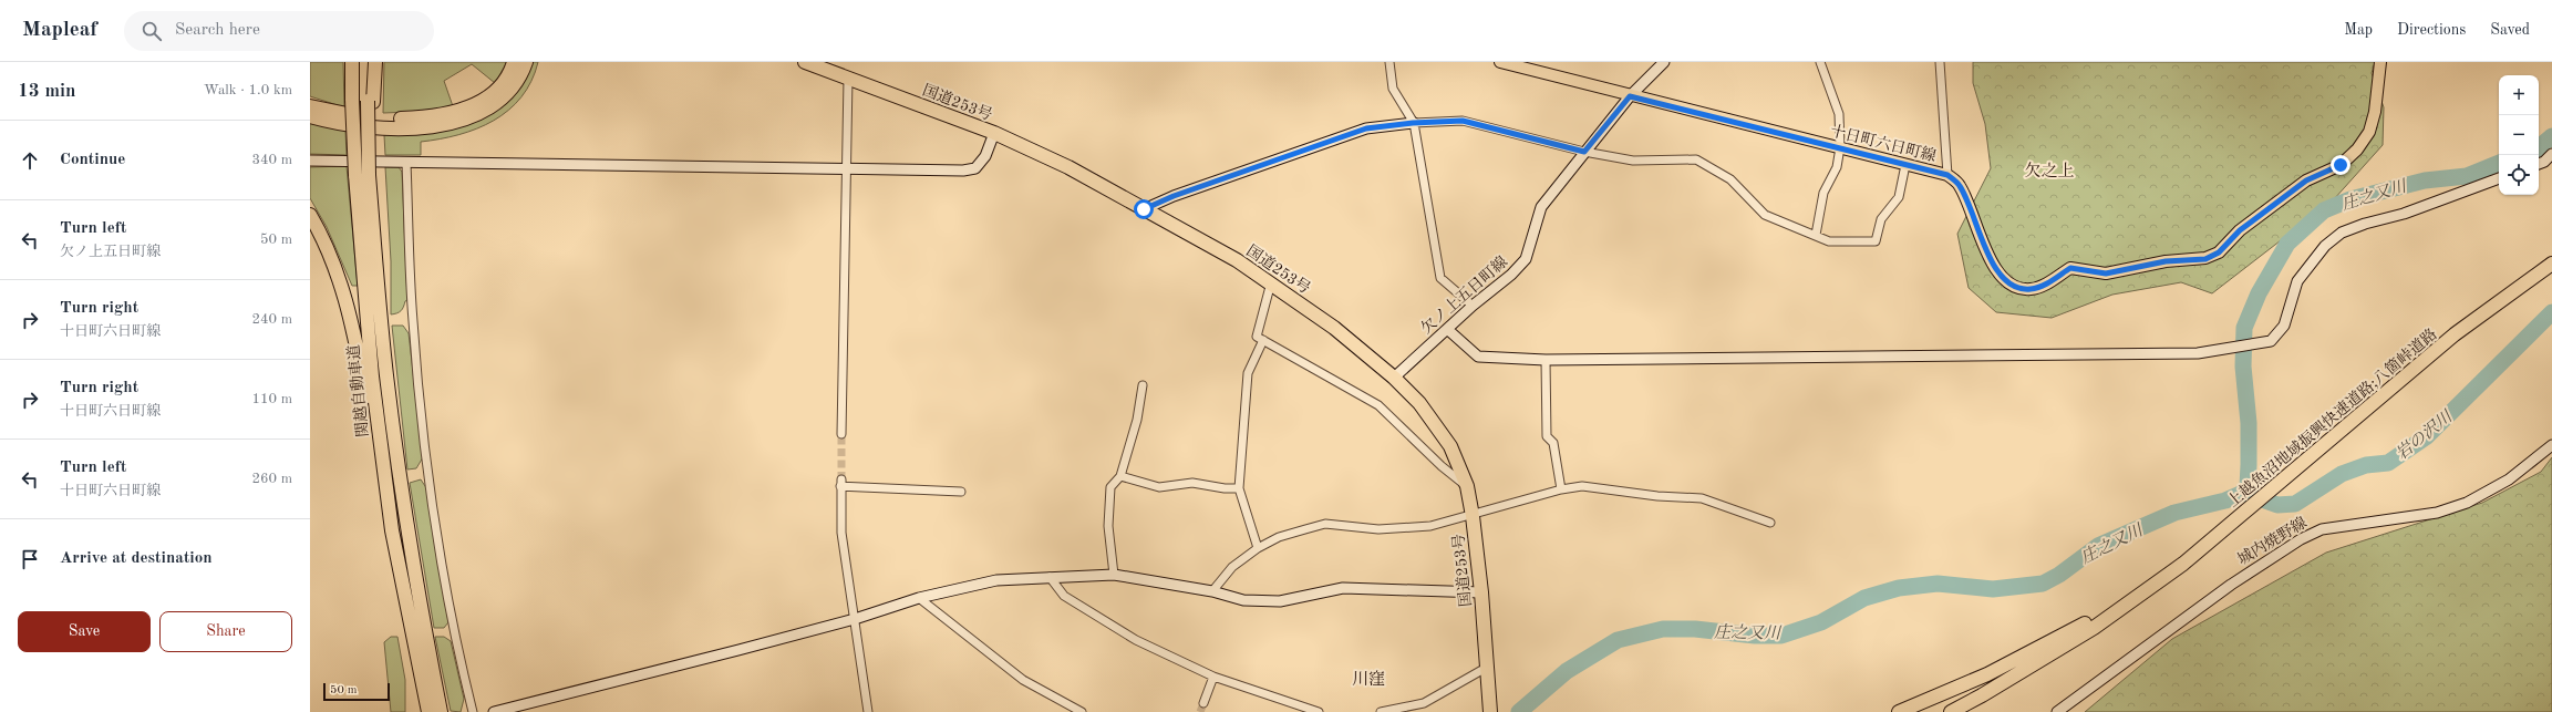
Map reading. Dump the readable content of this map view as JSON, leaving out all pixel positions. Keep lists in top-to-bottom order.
{
  "streets": {
    "highway": ["国道253号", "関越自動車道", "上越魚沼地域振興快速道路;八箇峠道路"],
    "main road": ["十日町六日町線"],
    "street": ["欠ノ上五日町線", "城内焼野線"]
  },
  "crossings": [
    ["国道253号", "欠ノ上五日町線"],
    ["十日町六日町線", "欠ノ上五日町線"]
  ],
  "districts": ["欠之上", "川窪"],
  "water": ["庄之又川", "岩の沢川"],
  "scale_bar": "50 m",
  "page": {
    "header": "Mapleaf",
    "search": "Search here",
    "nav": ["Map", "Directions", "Saved"],
    "heading": ["13 min", "Walk · 1.0 km"],
    "map_buttons": ["+", "−"],
    "list": [
      ["Continue", "340 m"],
      ["Turn left", "欠ノ上五日町線", "50 m"],
      ["Turn right", "十日町六日町線", "240 m"],
      ["Turn right", "十日町六日町線", "110 m"],
      ["Turn left", "十日町六日町線", "260 m"],
      "Arrive at destination"
    ],
    "buttons": ["Save", "Share"],
    "scale": "50 m"
  }
}
